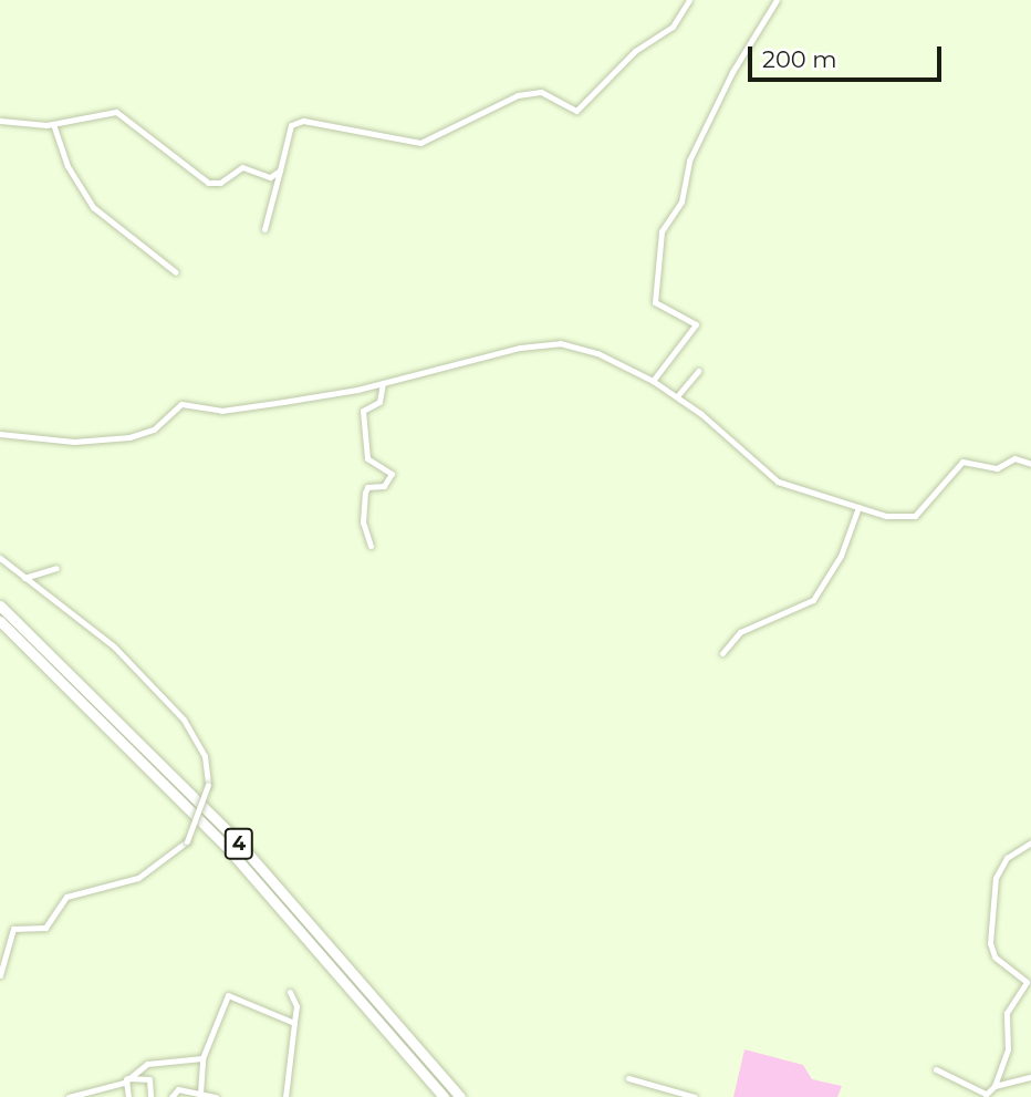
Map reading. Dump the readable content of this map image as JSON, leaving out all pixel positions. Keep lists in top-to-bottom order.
{
  "streets": {
    "highway": ["4"]
  },
  "scale_bar": "200 m"
}
